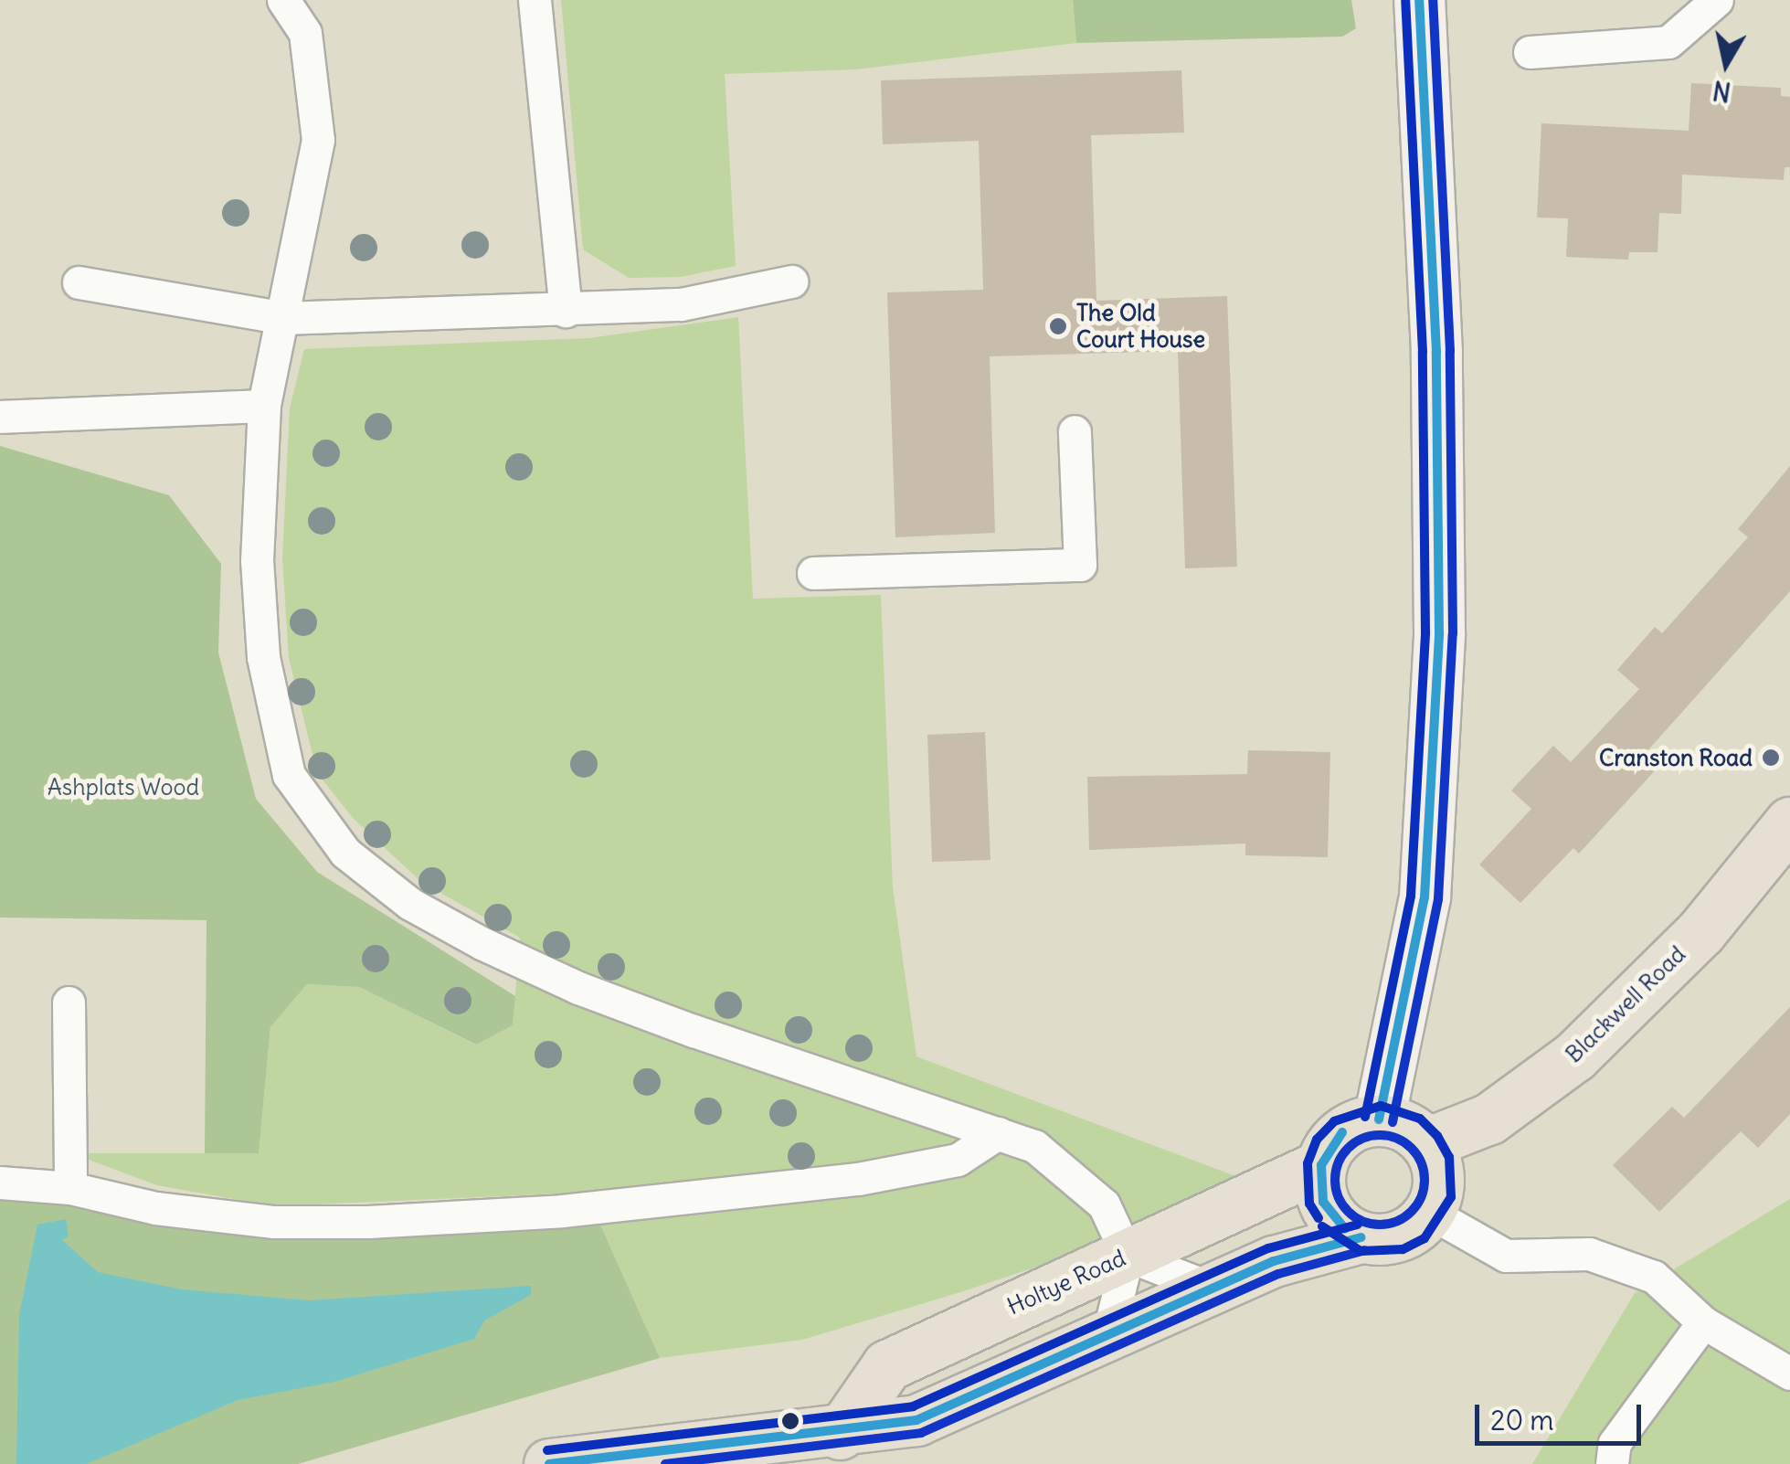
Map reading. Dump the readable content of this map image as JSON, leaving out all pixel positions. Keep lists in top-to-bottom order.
{
  "streets": {
    "main road": ["Blackwell Road", "Holtye Road"]
  },
  "crossings": [
    ["Blackwell Road", "Holtye Road"]
  ],
  "parks": ["Ashplats Wood"],
  "places": ["The Old Court House", "Cranston Road"],
  "scale_bar": "20 m",
  "north": "bottom"
}
